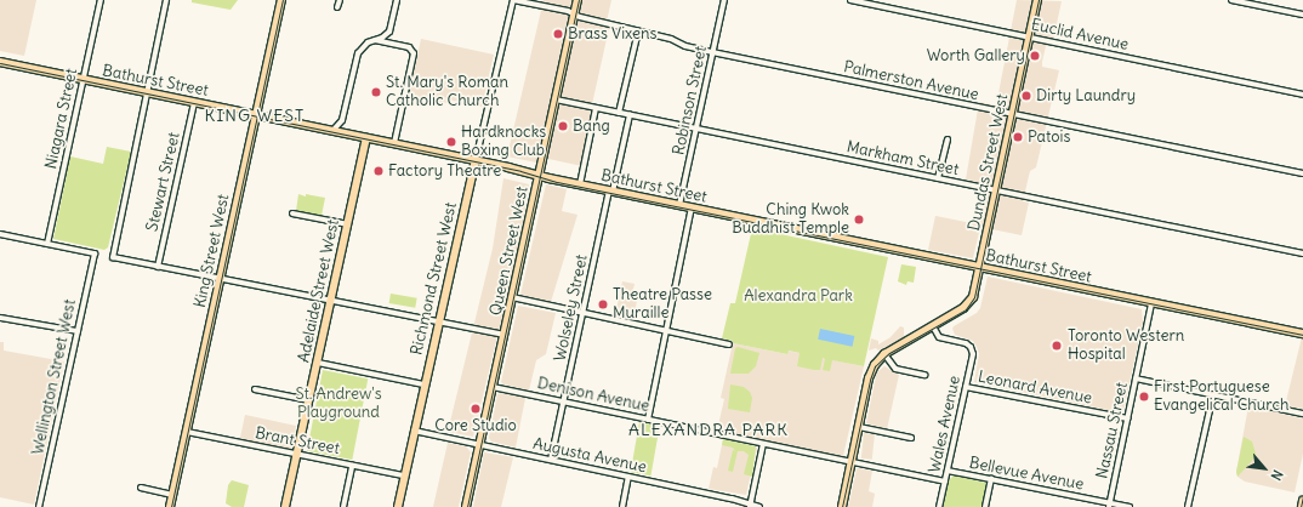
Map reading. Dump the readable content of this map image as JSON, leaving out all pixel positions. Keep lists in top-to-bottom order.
{
  "streets": {
    "main road": [
      "Bathurst Street",
      "Dundas Street West",
      "King Street West",
      "Queen Street West",
      "Richmond Street West",
      "Adelaide Street West"
    ],
    "street": [
      "Euclid Avenue",
      "Palmerston Avenue",
      "Robinson Street",
      "Niagara Street",
      "Markham Street",
      "Stewart Street",
      "Wolseley Street",
      "Wellington Street West",
      "Leonard Avenue",
      "Denison Avenue",
      "Wales Avenue",
      "Nassau Street",
      "Brant Street",
      "Augusta Avenue",
      "Bellevue Avenue"
    ]
  },
  "crossings": [
    ["Euclid Avenue", "Dundas Street West"],
    ["Bathurst Street", "Robinson Street"],
    ["Bathurst Street", "Niagara Street"],
    ["Bathurst Street", "Dundas Street West"],
    ["Bathurst Street", "Stewart Street"],
    ["Bathurst Street", "King Street West"],
    ["Bathurst Street", "Queen Street West"],
    ["Bathurst Street", "Richmond Street West"],
    ["Bathurst Street", "Adelaide Street West"],
    ["Bathurst Street", "Wolseley Street"],
    ["Bathurst Street", "Nassau Street"],
    ["Palmerston Avenue", "Robinson Street"],
    ["Palmerston Avenue", "Dundas Street West"],
    ["Palmerston Avenue", "Queen Street West"],
    ["Palmerston Avenue", "Richmond Street West"],
    ["Robinson Street", "Markham Street"],
    ["Niagara Street", "Wellington Street West"],
    ["Markham Street", "Dundas Street West"],
    ["Markham Street", "Queen Street West"],
    ["Markham Street", "Wolseley Street"],
    ["Dundas Street West", "Denison Avenue"],
    ["Dundas Street West", "Wales Avenue"],
    ["King Street West", "Brant Street"],
    ["Queen Street West", "Denison Avenue"],
    ["Queen Street West", "Augusta Avenue"],
    ["Richmond Street West", "Brant Street"],
    ["Richmond Street West", "Augusta Avenue"],
    ["Adelaide Street West", "Brant Street"],
    ["Wolseley Street", "Denison Avenue"],
    ["Wolseley Street", "Augusta Avenue"],
    ["Leonard Avenue", "Wales Avenue"],
    ["Leonard Avenue", "Nassau Street"],
    ["Denison Avenue", "Wales Avenue"],
    ["Wales Avenue", "Bellevue Avenue"],
    ["Nassau Street", "Bellevue Avenue"]
  ],
  "districts": ["KING WEST", "ALEXANDRA PARK"],
  "parks": ["Alexandra Park", "St. Andrew's Playground"],
  "places": [
    "Brass Vixens",
    "Worth Gallery",
    "St. Mary's Roman Catholic Church",
    "Dirty Laundry",
    "Bang",
    "Patois",
    "Hardknocks Boxing Club",
    "Factory Theatre",
    "Ching Kwok Buddhist Temple",
    "Theatre Passe Muraille",
    "Toronto Western Hospital",
    "First Portuguese Evangelical Church",
    "Core Studio"
  ],
  "north": "bottom right"
}
